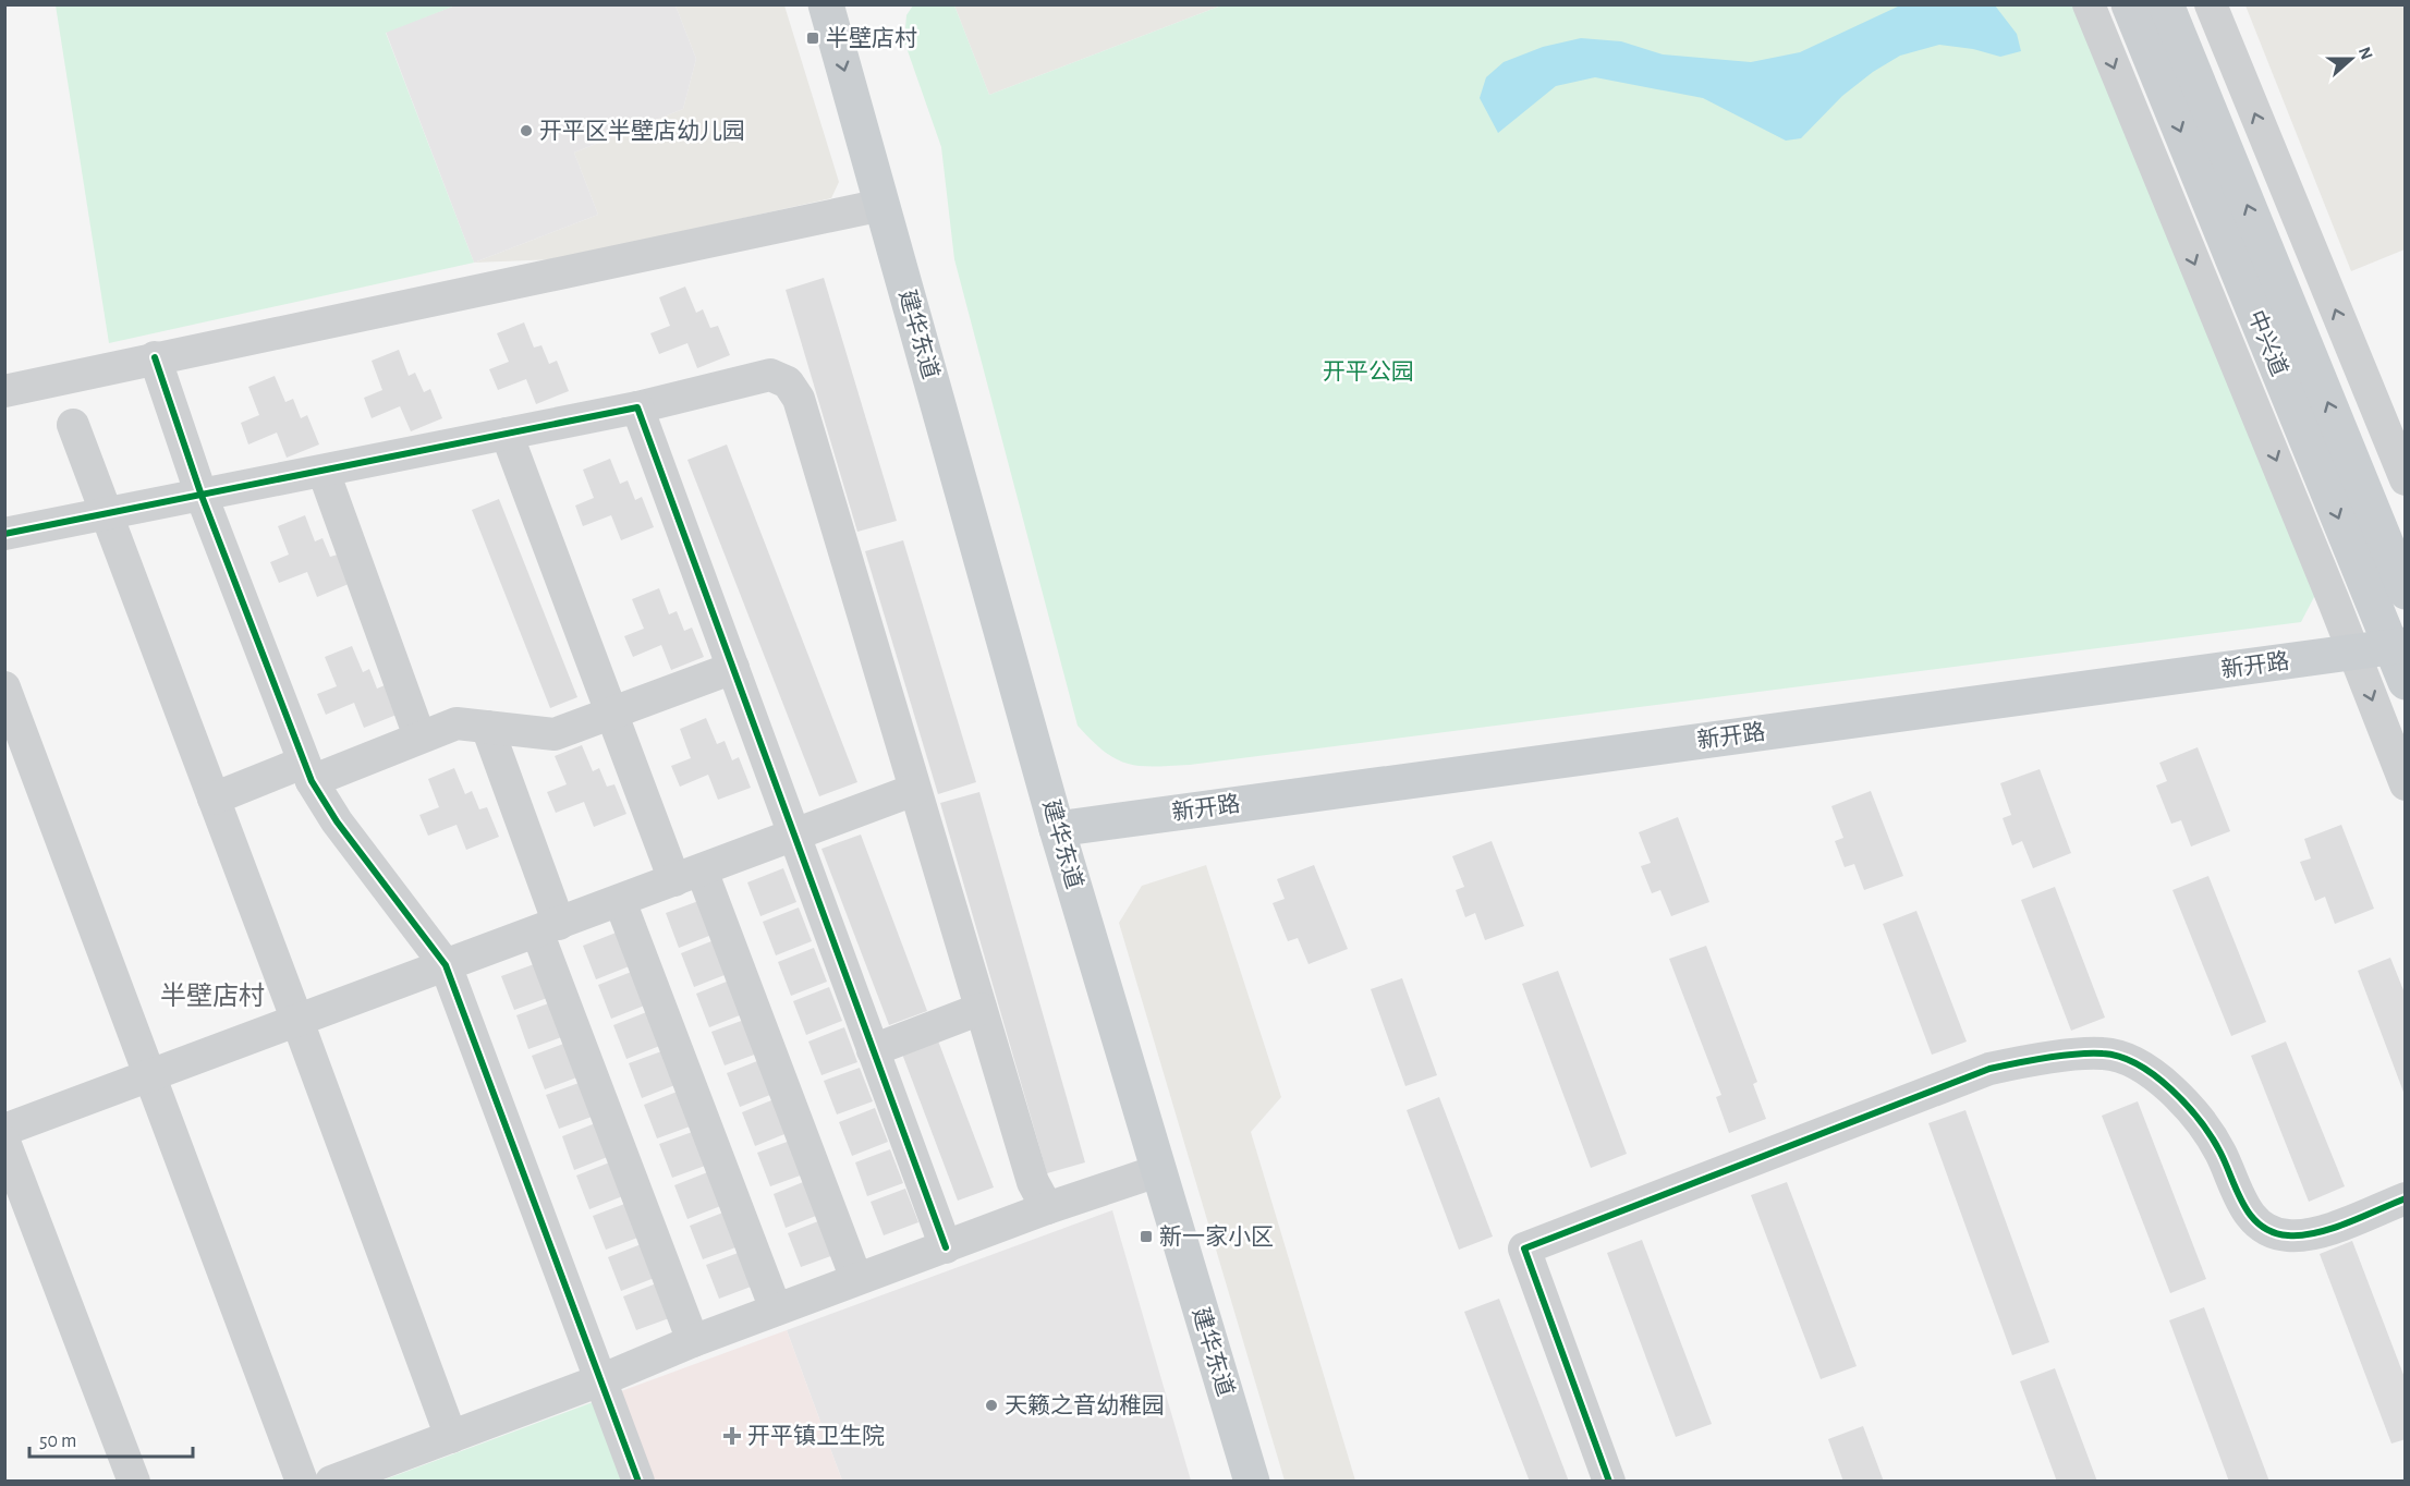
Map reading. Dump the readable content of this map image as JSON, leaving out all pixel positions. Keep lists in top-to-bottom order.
{
  "streets": {
    "main road": ["建华东道", "中兴道", "新开路"]
  },
  "crossings": [
    ["建华东道", "新开路"],
    ["中兴道", "新开路"]
  ],
  "districts": ["半壁店村"],
  "parks": ["开平公园"],
  "places": {
    "transit": ["半壁店村", "新一家小区"],
    "other": ["开平区半壁店幼儿园", "天籁之音幼稚园"],
    "health": ["开平镇卫生院"]
  },
  "scale_bar": "50 m",
  "north": "right"
}
